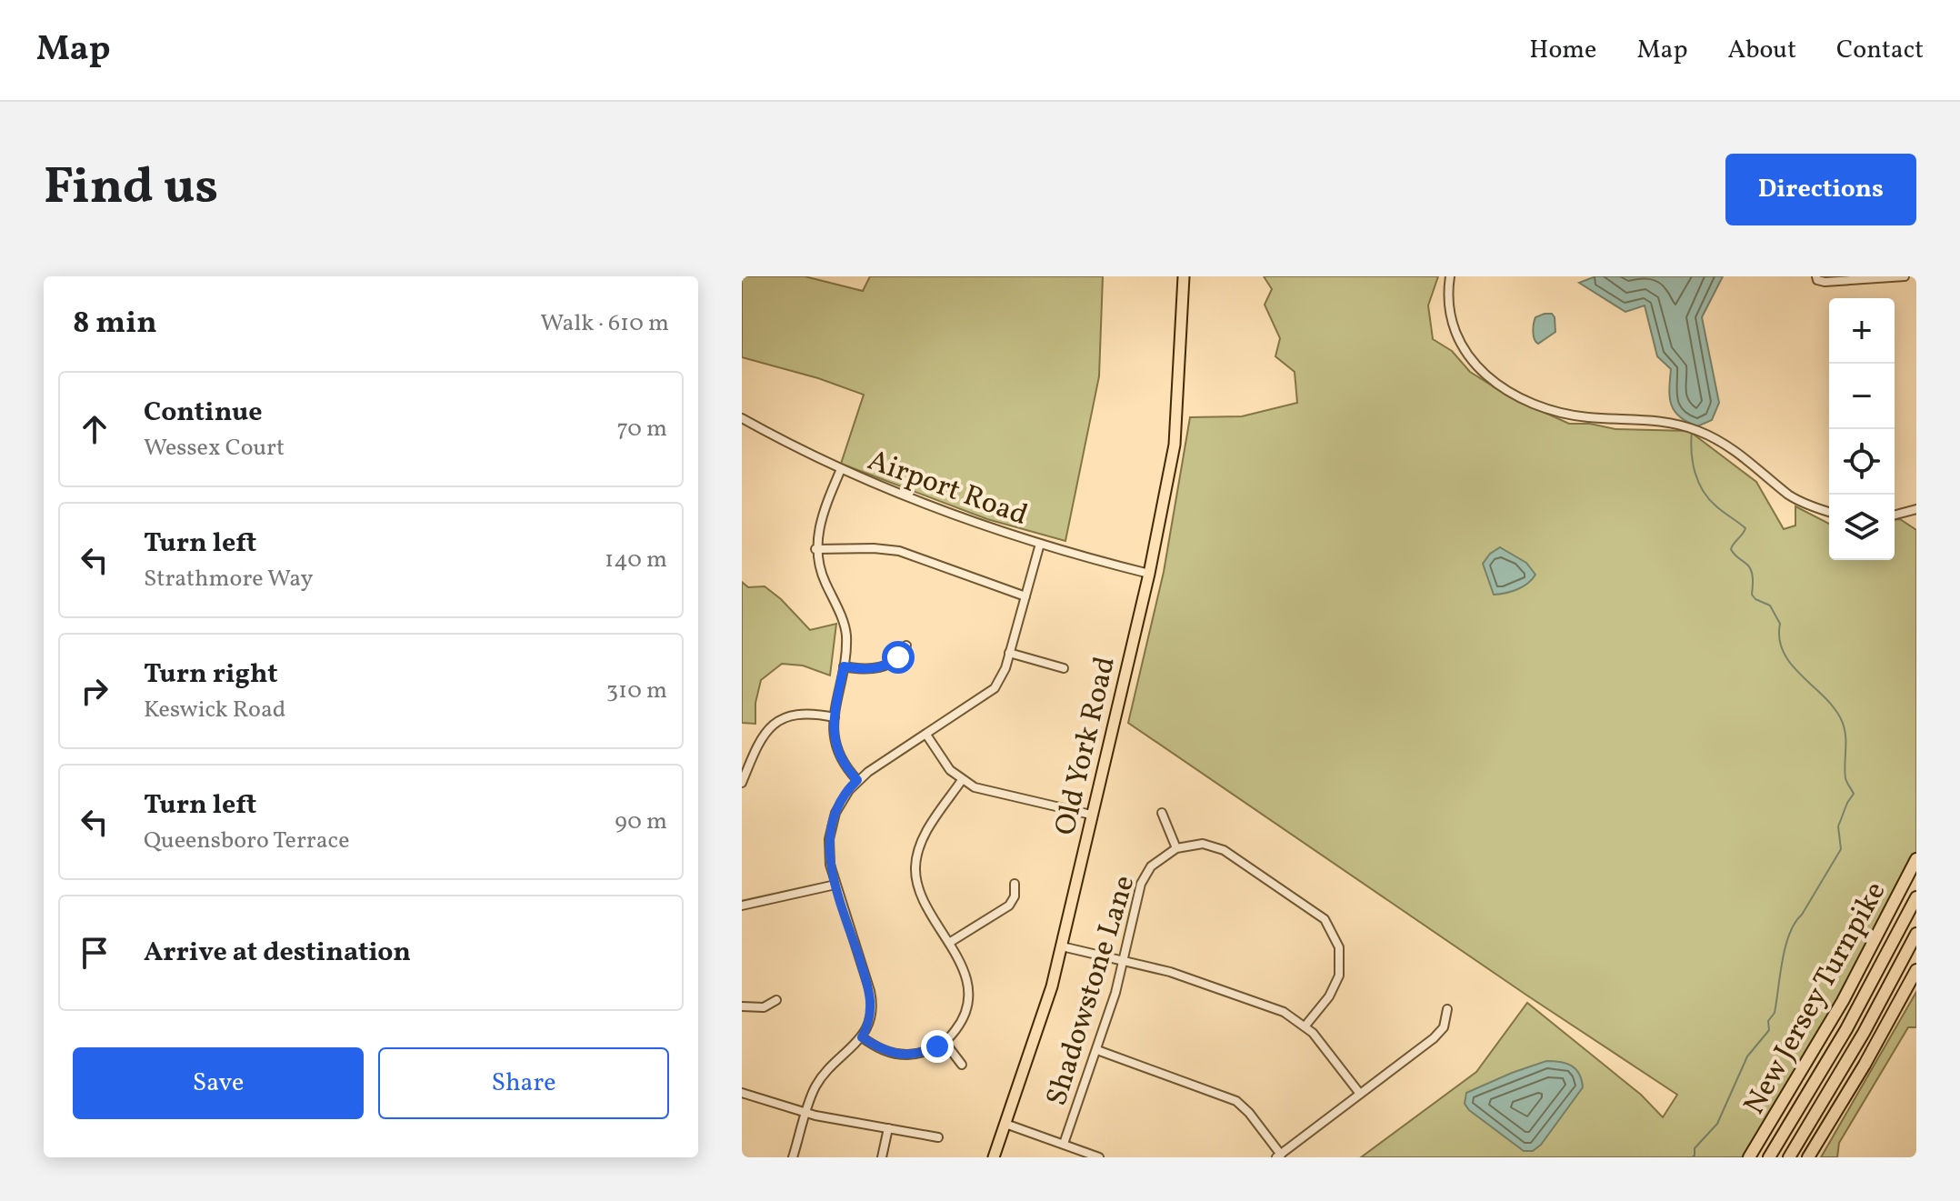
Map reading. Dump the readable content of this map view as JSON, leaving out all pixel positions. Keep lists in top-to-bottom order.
{
  "streets": {
    "highway": ["New Jersey Turnpike"],
    "main road": ["Old York Road"],
    "street": ["Airport Road", "Shadowstone Lane"]
  },
  "crossings": [
    ["Airport Road", "Old York Road"]
  ],
  "page": {
    "header": "Map",
    "nav": [
      "Home",
      "Map",
      "About",
      "Contact"
    ],
    "title": "Find us",
    "buttons": [
      "Directions",
      ["Save", "Share"]
    ],
    "heading": ["8 min", "Walk · 610 m"],
    "map_buttons": ["+", "−"],
    "list": [
      ["Continue", "Wessex Court", "70 m"],
      ["Turn left", "Strathmore Way", "140 m"],
      ["Turn right", "Keswick Road", "310 m"],
      ["Turn left", "Queensboro Terrace", "90 m"],
      "Arrive at destination"
    ]
  }
}
